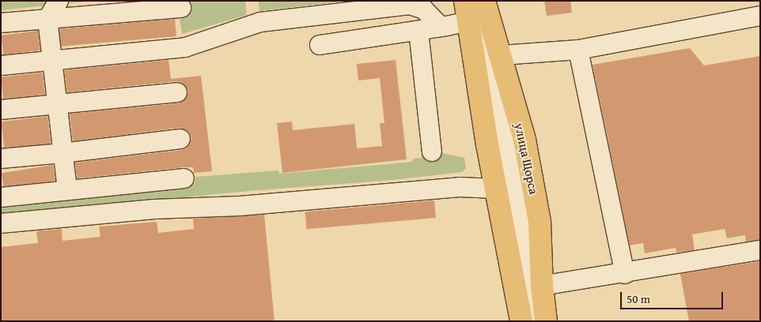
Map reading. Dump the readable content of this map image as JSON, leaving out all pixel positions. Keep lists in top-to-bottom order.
{
  "streets": {
    "main road": ["улица Щорса"]
  },
  "scale_bar": "50 m"
}
